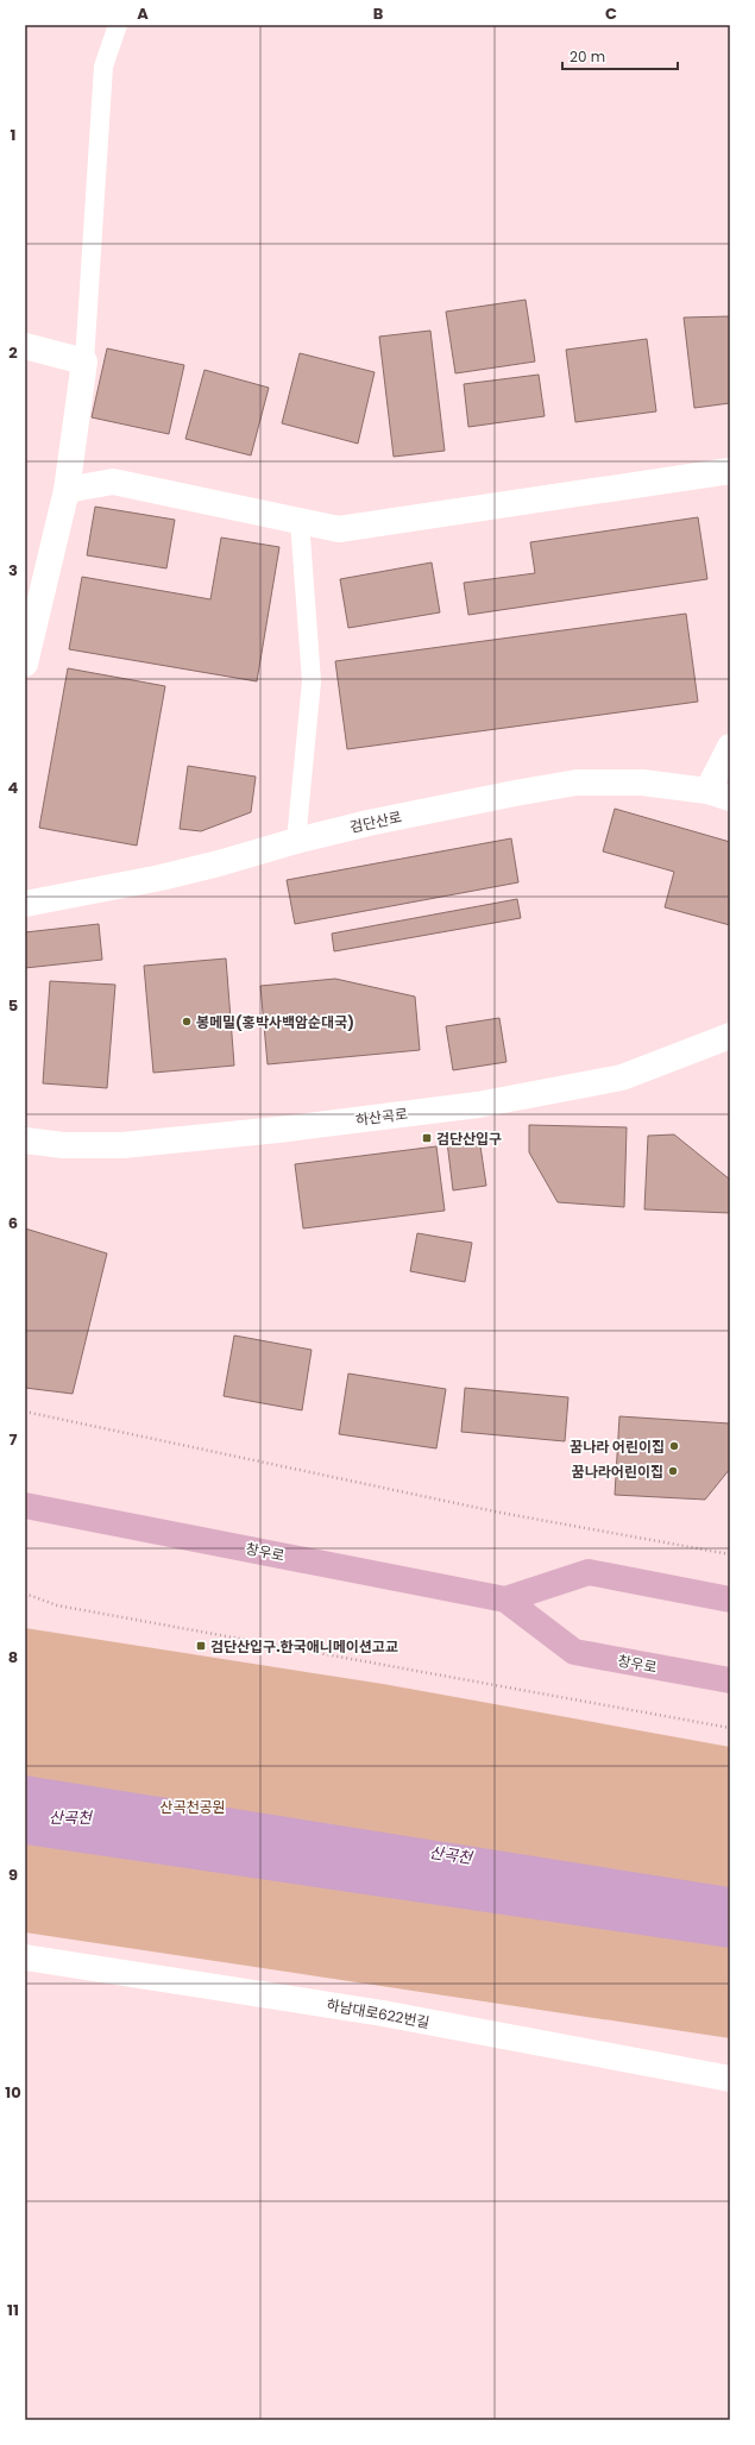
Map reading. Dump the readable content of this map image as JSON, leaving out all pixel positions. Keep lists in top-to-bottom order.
{
  "streets": {
    "main road": ["창우로"],
    "street": ["검단산로", "하산곡로", "하남대로622번길"]
  },
  "water": ["산곡천"],
  "parks": ["산곡천공원"],
  "places": {
    "other": ["봉메밀(홍박사백암순대국)", "꿈나라 어린이집", "꿈나라어린이집"],
    "transit": ["검단산입구", "검단산입구.한국애니메이션고교"]
  },
  "scale_bar": "20 m",
  "grid": {
    "columns": ["A", "B", "C"],
    "rows": [
      "1",
      "2",
      "3",
      "4",
      "5",
      "6",
      "7",
      "8",
      "9",
      "10",
      "11"
    ]
  }
}
